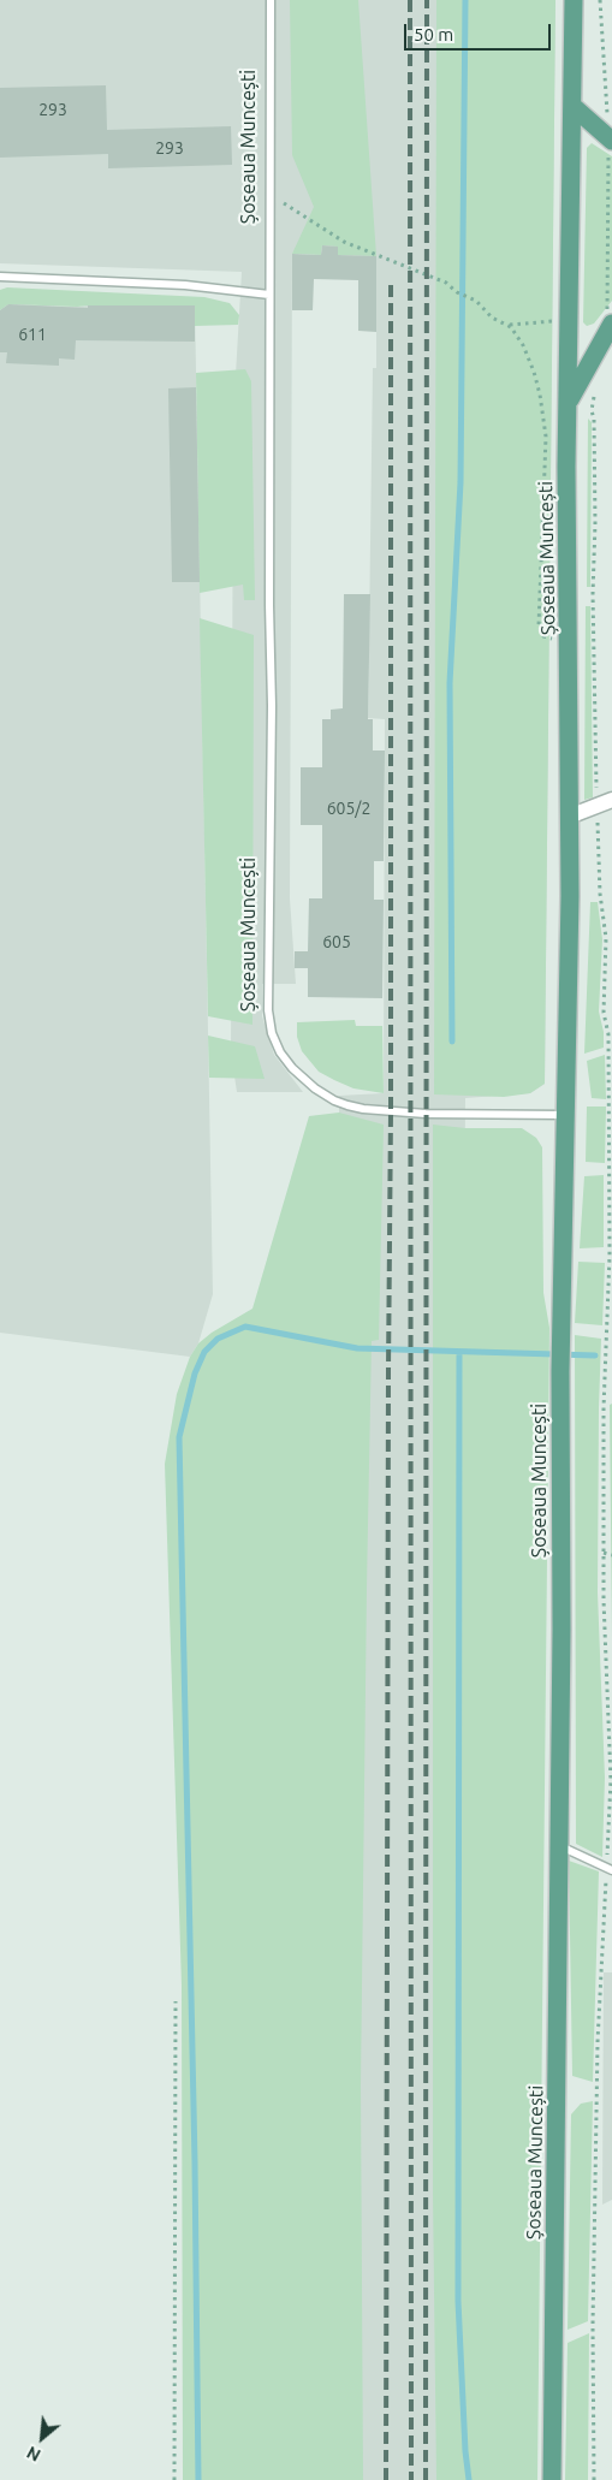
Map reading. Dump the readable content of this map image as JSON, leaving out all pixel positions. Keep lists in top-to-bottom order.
{
  "streets": {
    "main road": ["Șoseaua Muncești"]
  },
  "house_numbers": [
    "293",
    "293",
    "611",
    "605/2",
    "605"
  ],
  "scale_bar": "50 m",
  "north": "bottom left"
}
